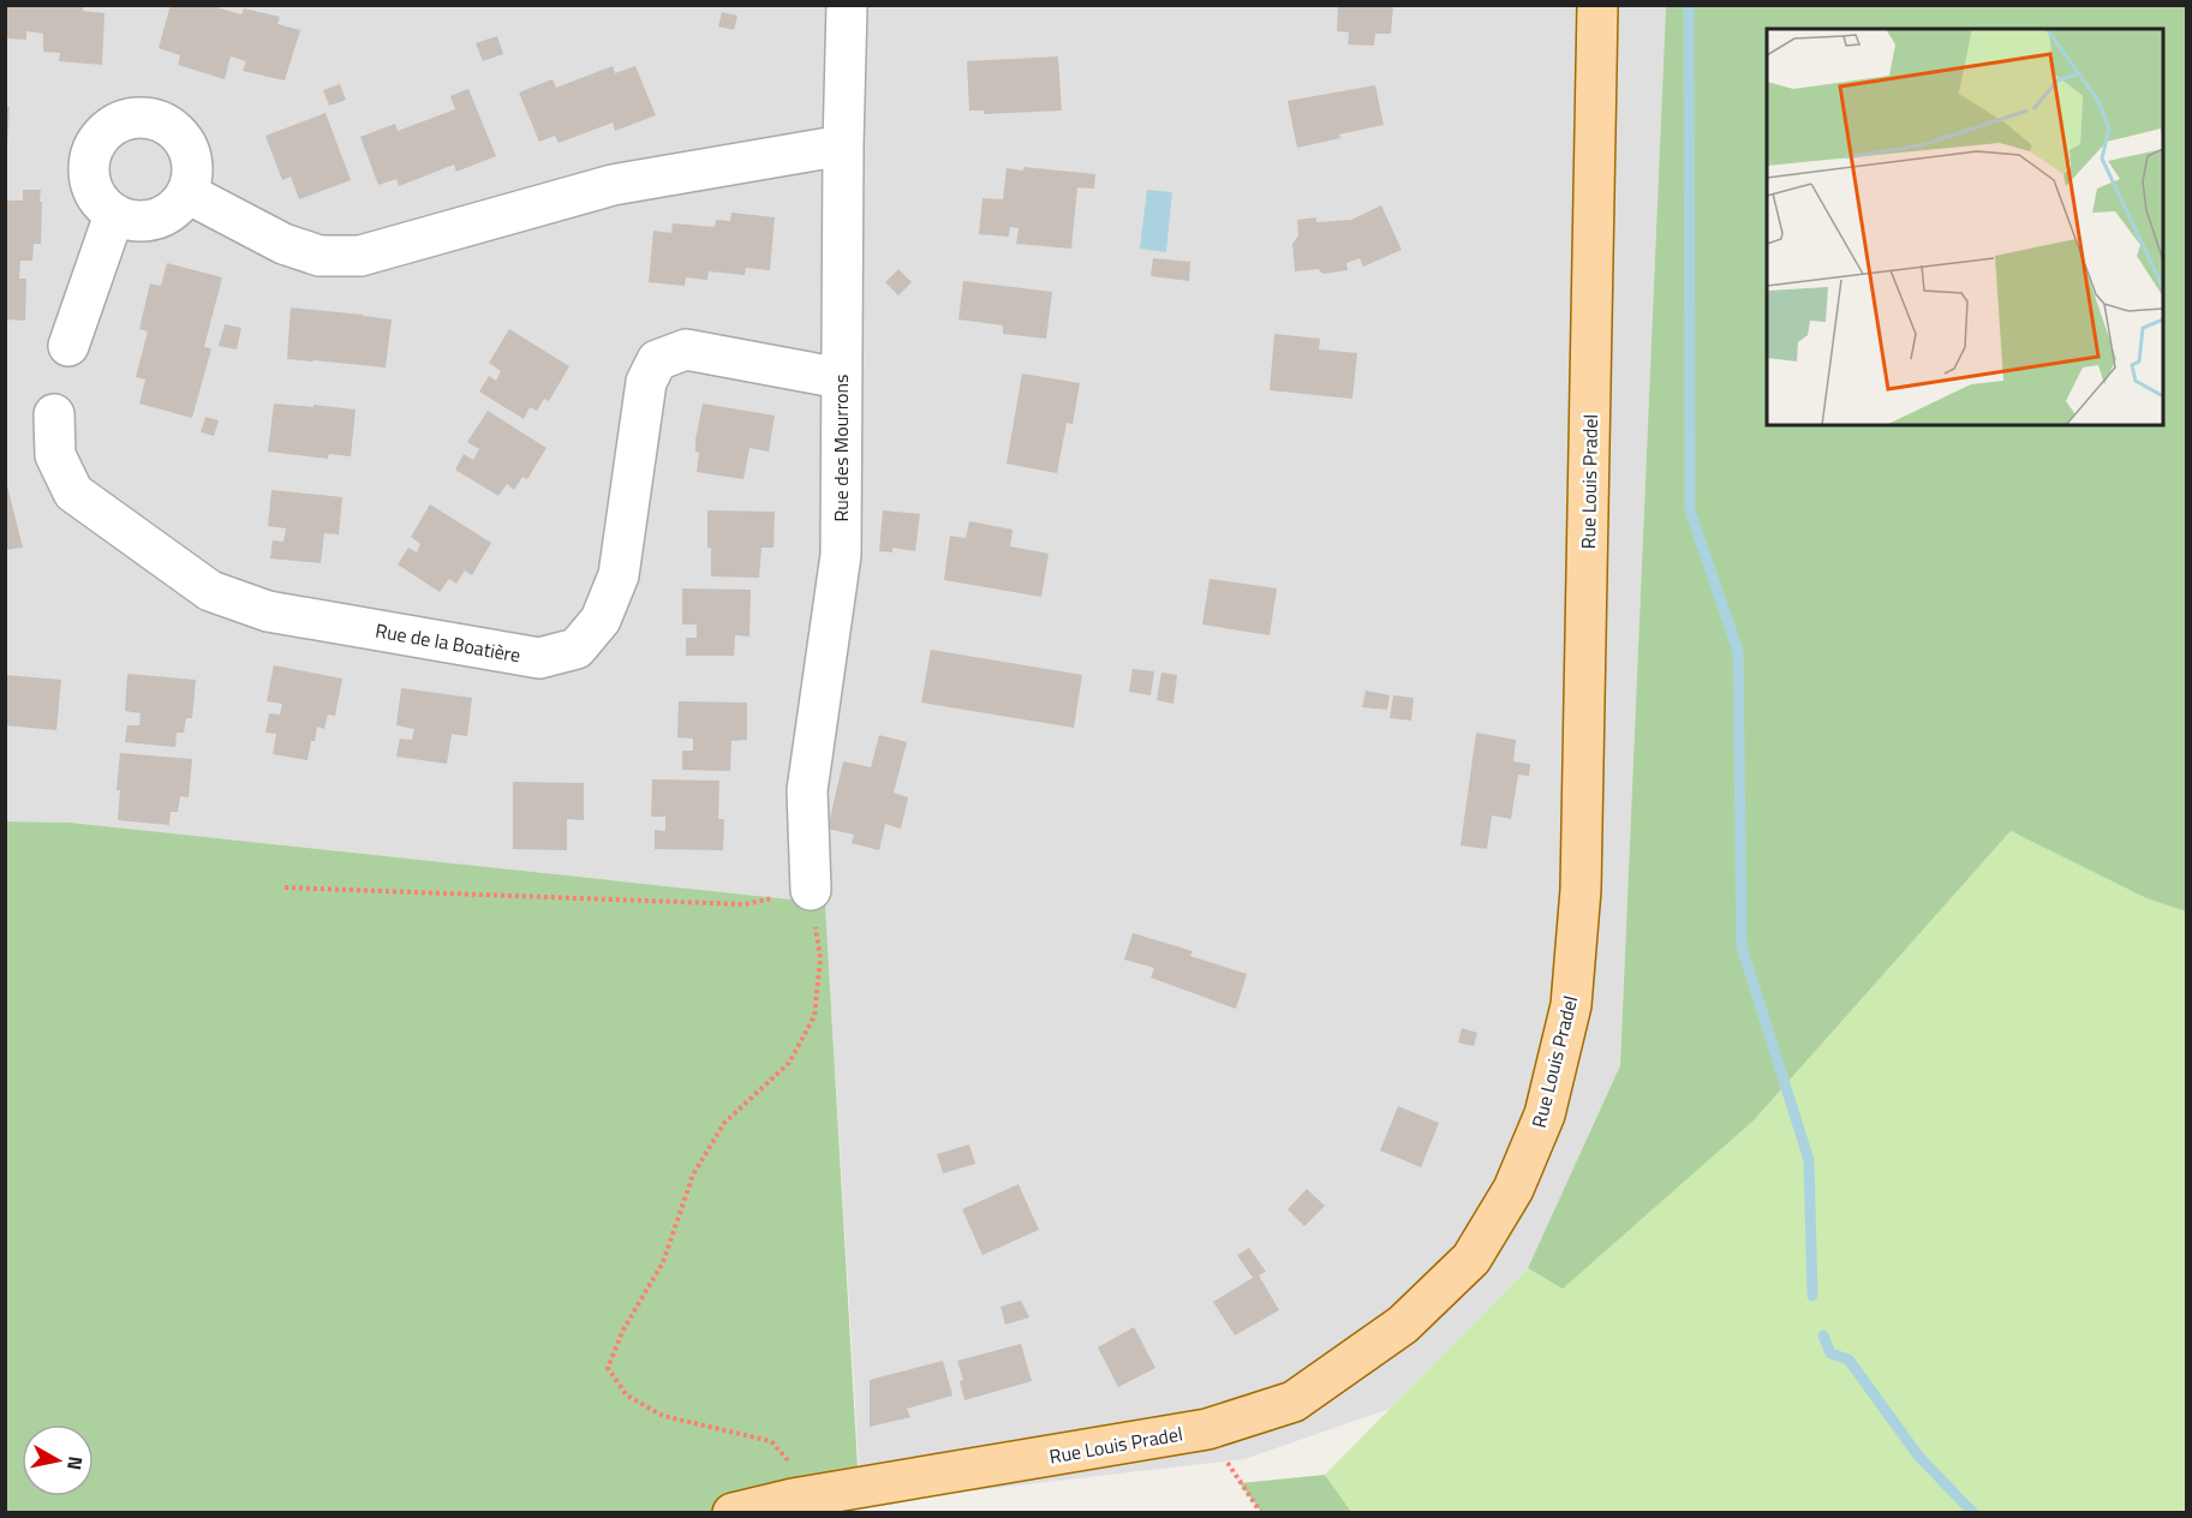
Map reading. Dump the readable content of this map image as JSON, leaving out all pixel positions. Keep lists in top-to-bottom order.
{
  "streets": {
    "main road": ["Rue Louis Pradel"],
    "street": ["Rue des Mourrons", "Rue de la Boatière"]
  },
  "crossings": [
    ["Rue des Mourrons", "Rue de la Boatière"]
  ],
  "north": "right"
}
